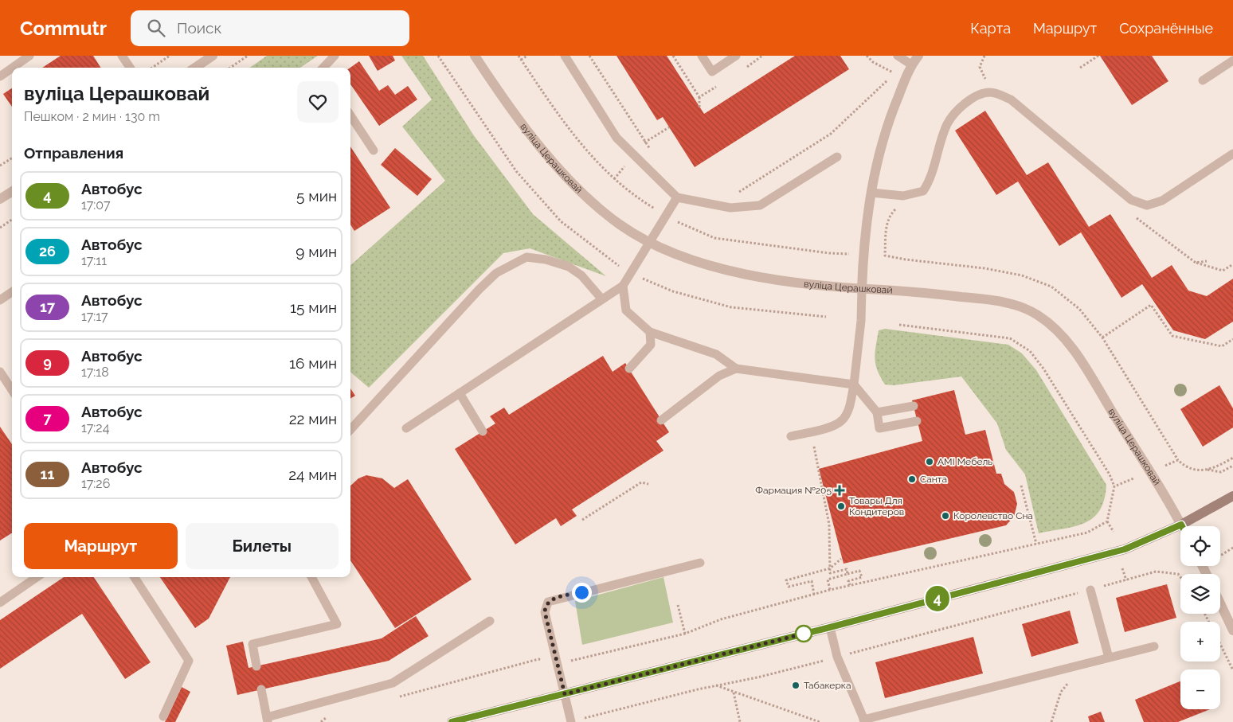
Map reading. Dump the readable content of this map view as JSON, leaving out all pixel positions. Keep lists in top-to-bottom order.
{
  "streets": {
    "street": ["вуліца Церашковай"]
  },
  "places": {
    "other": [
      "AMI Мебель",
      "Санта",
      "Товары Для Кондитеров",
      "Королевство Сна",
      "Табакерка"
    ],
    "health": ["Фармация №205"]
  },
  "lines": ["bus line 4"],
  "page": {
    "header": "Commutr",
    "search": "Поиск",
    "nav": ["Карта", "Маршрут", "Сохранённые"],
    "on_map": "4",
    "heading": [
      ["вуліца Церашковай", "Пешком · 2 мин · 130 m"],
      "Отправления"
    ],
    "list": [
      {
        "mark": "4",
        "name": "Автобус",
        "note": "17:07",
        "value": "5 мин"
      },
      {
        "mark": "26",
        "name": "Автобус",
        "note": "17:11",
        "value": "9 мин"
      },
      {
        "mark": "17",
        "name": "Автобус",
        "note": "17:17",
        "value": "15 мин"
      },
      {
        "mark": "9",
        "name": "Автобус",
        "note": "17:18",
        "value": "16 мин"
      },
      {
        "mark": "7",
        "name": "Автобус",
        "note": "17:24",
        "value": "22 мин"
      },
      {
        "mark": "11",
        "name": "Автобус",
        "note": "17:26",
        "value": "24 мин"
      }
    ],
    "buttons": ["Маршрут", "Билеты"],
    "map_buttons": ["+", "−"]
  }
}
